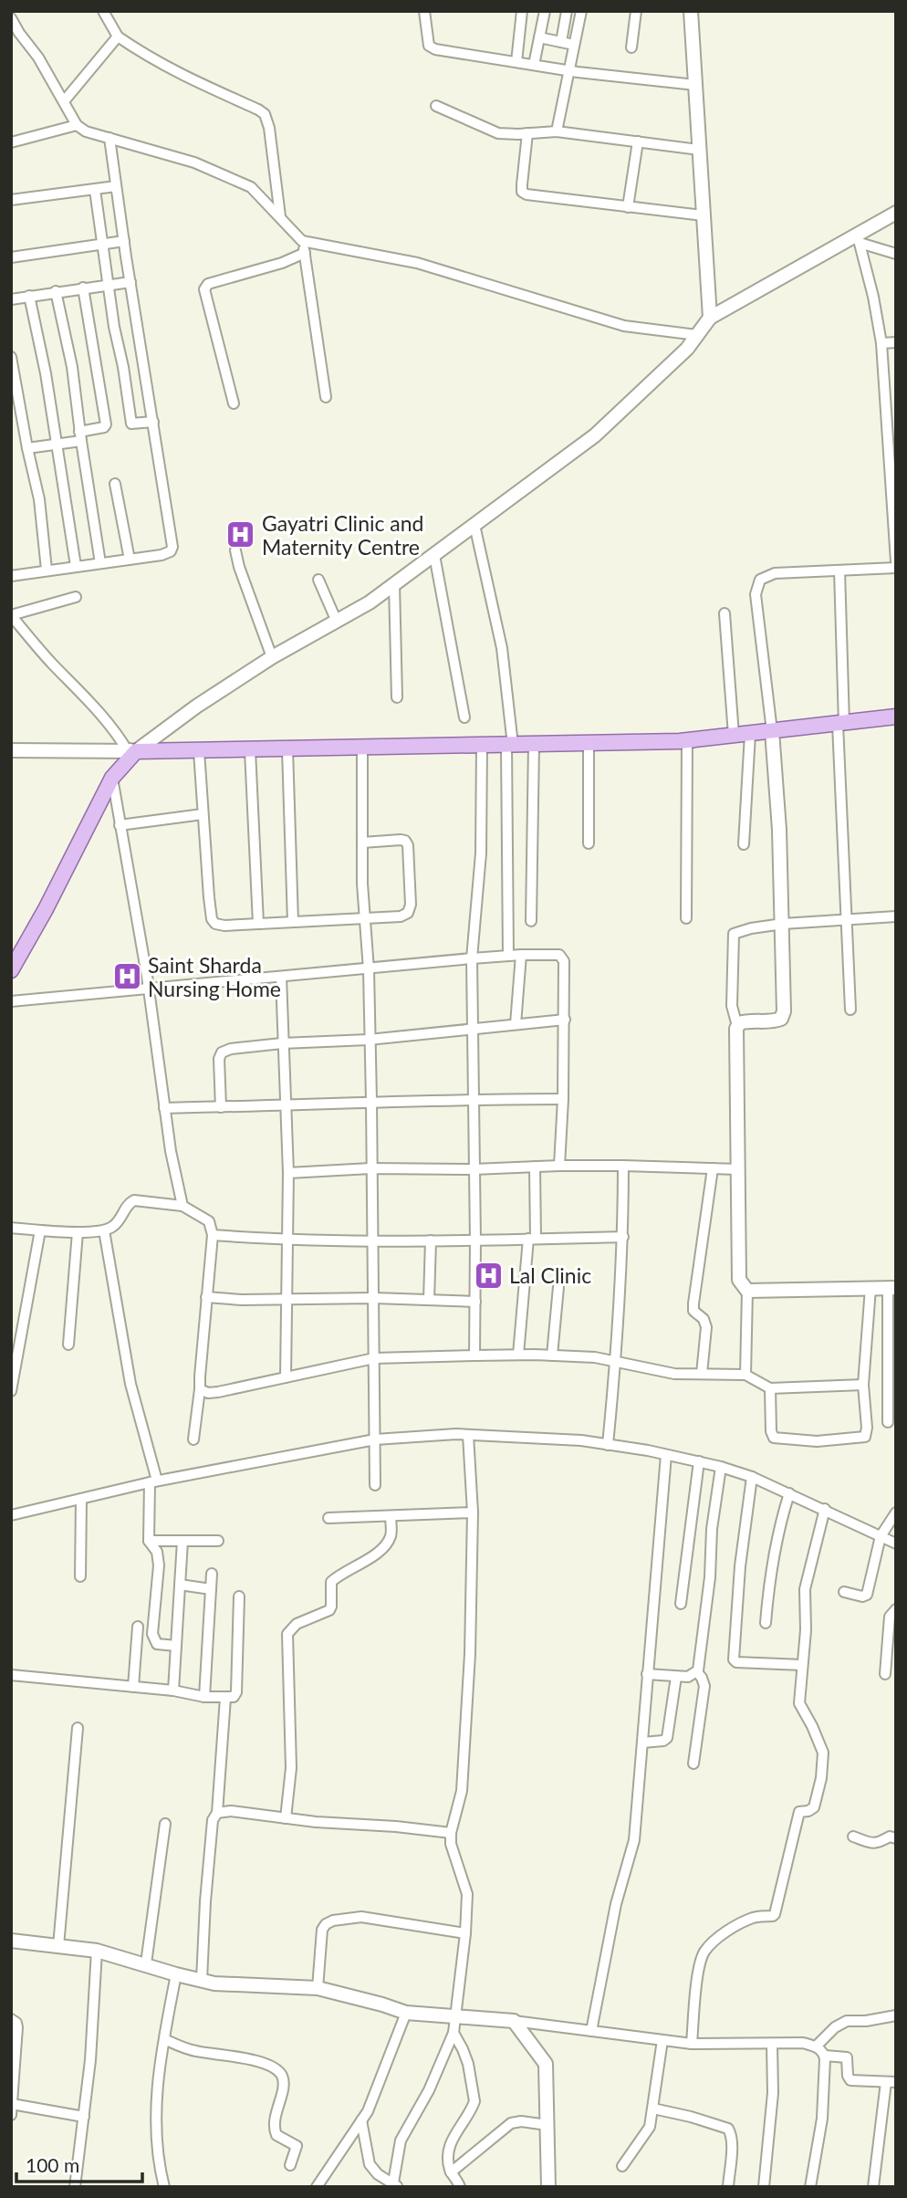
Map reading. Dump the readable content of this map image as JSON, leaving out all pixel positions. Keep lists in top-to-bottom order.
{
  "places": {
    "hospital": ["Gayatri Clinic and Maternity Centre", "Saint Sharda Nursing Home", "Lal Clinic"]
  },
  "scale_bar": "100 m"
}
